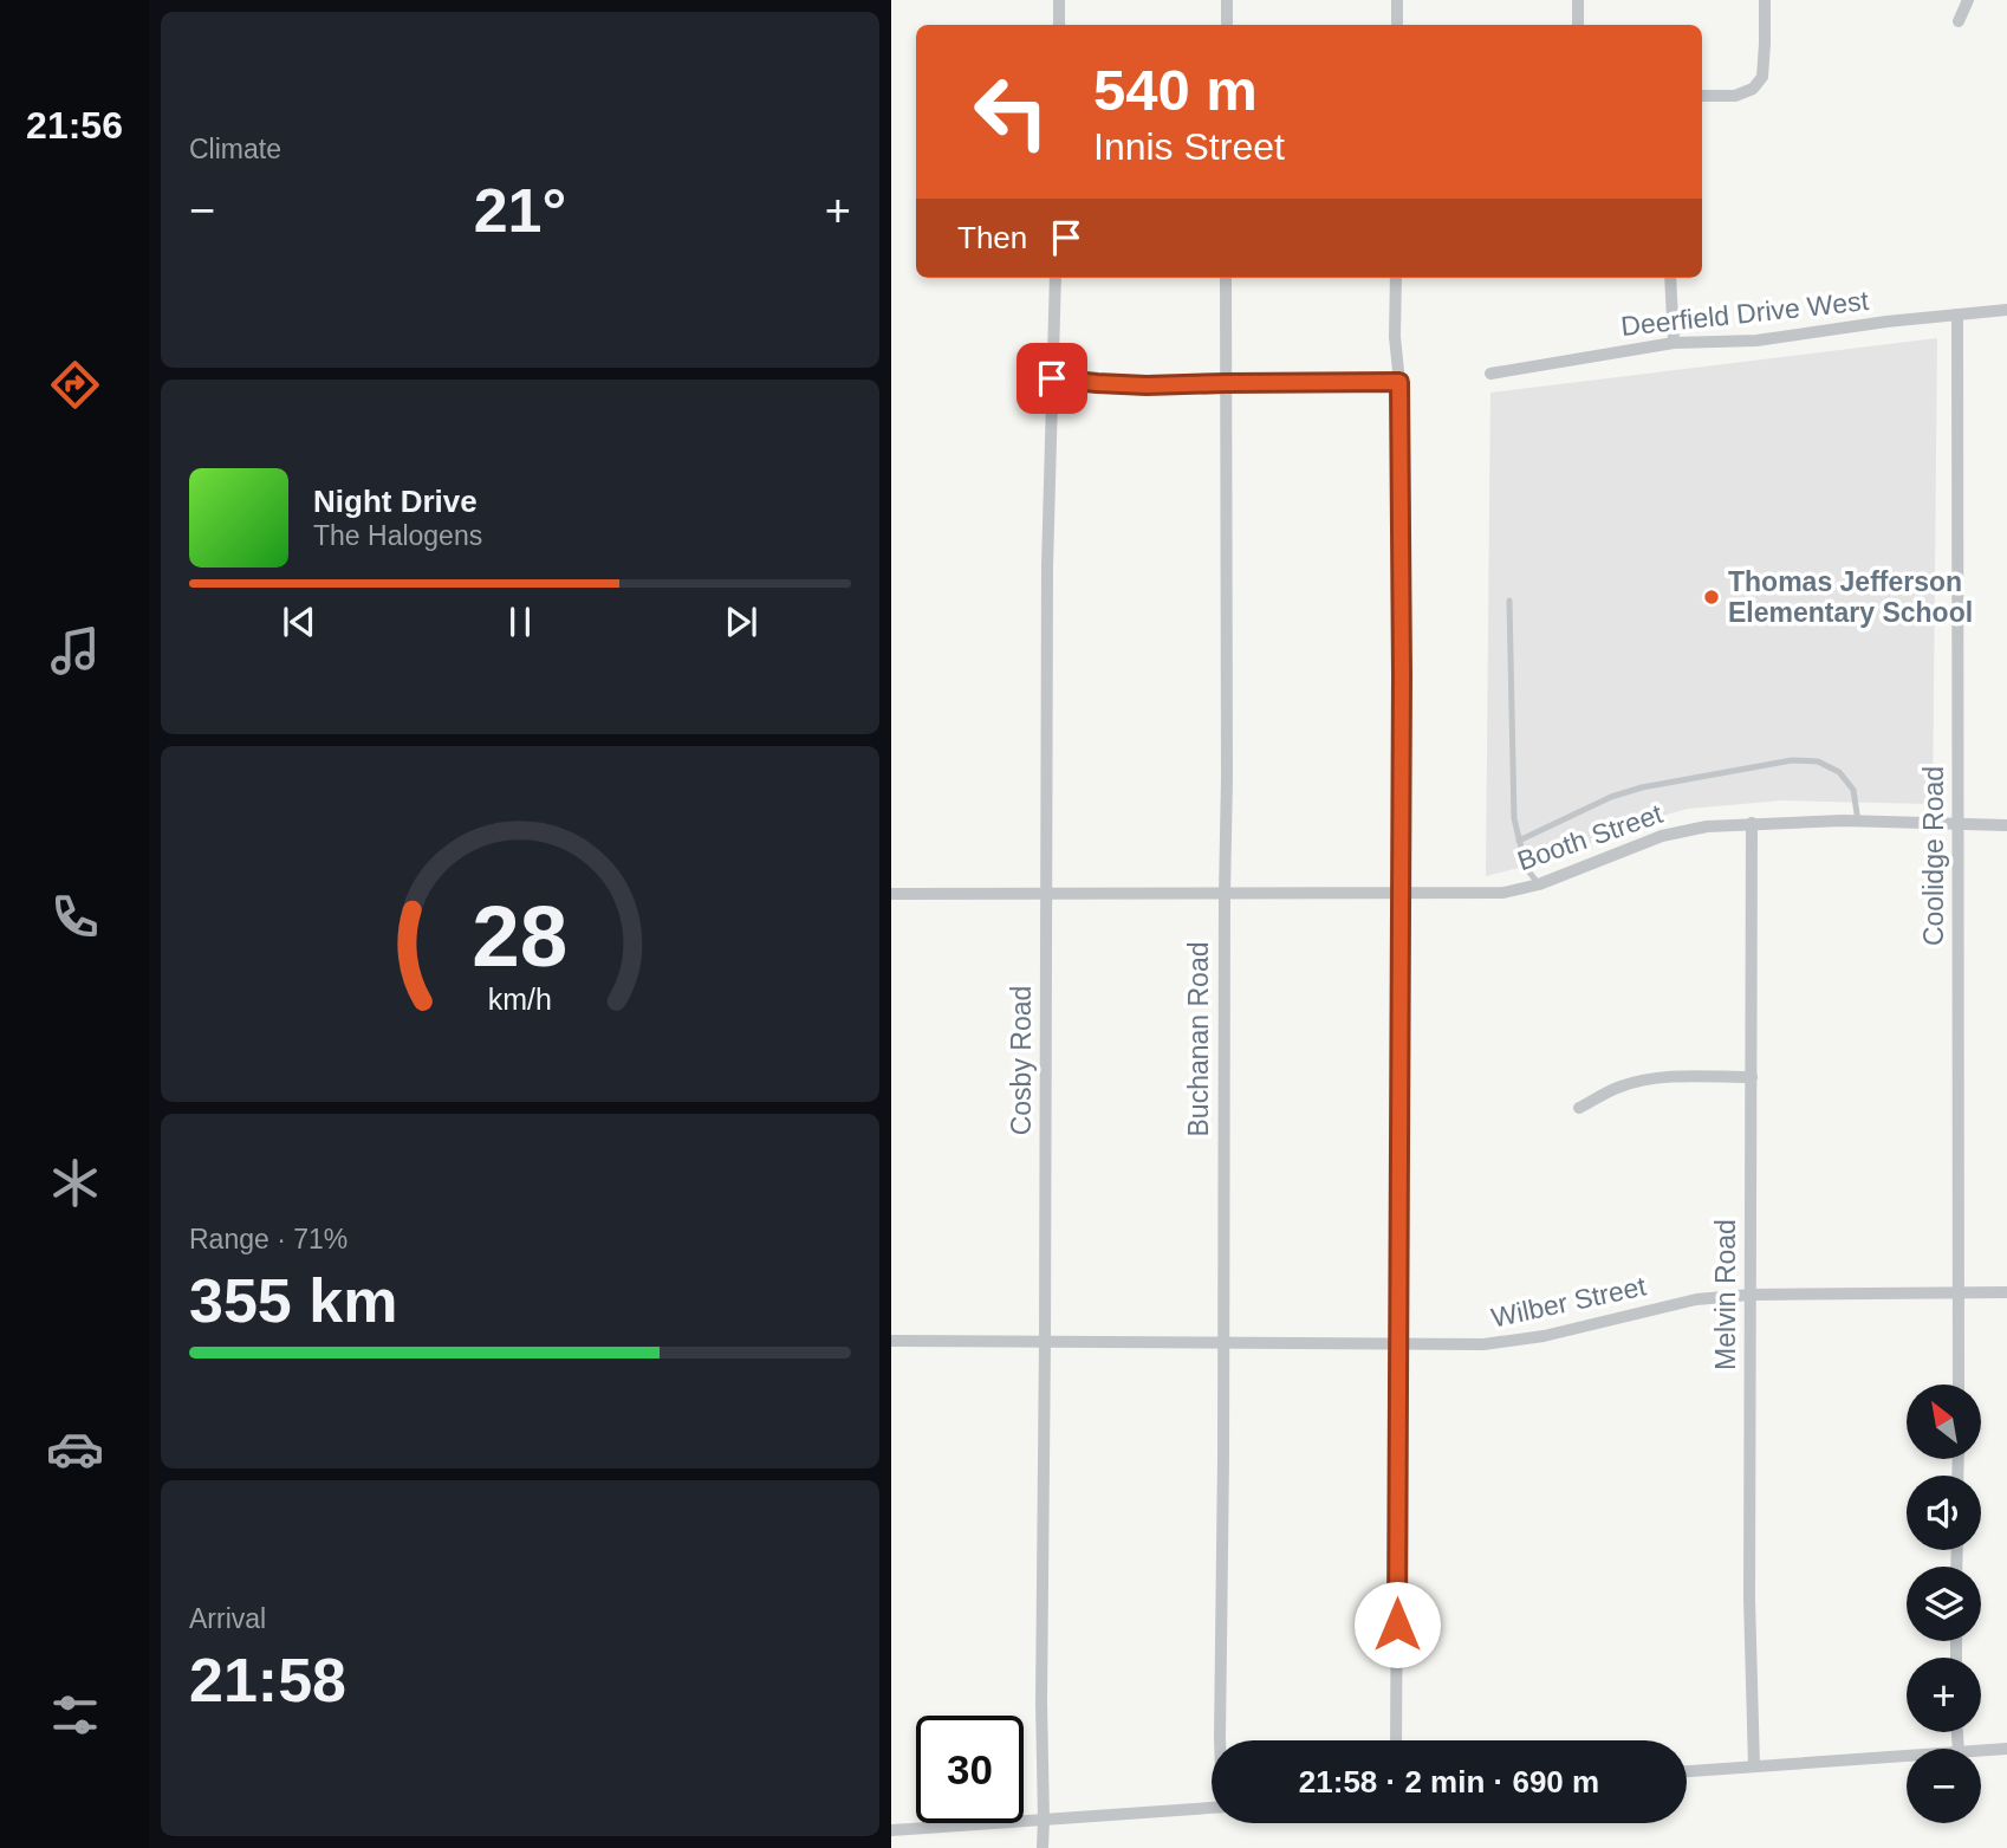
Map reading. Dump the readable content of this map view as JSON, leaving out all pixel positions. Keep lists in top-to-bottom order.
{
  "streets": {
    "street": [
      "Deerfield Drive West",
      "Booth Street",
      "Coolidge Road",
      "Buchanan Road",
      "Cosby Road",
      "Melvin Road",
      "Wilber Street"
    ]
  },
  "crossings": [
    ["Deerfield Drive West", "Coolidge Road"],
    ["Booth Street", "Coolidge Road"],
    ["Booth Street", "Buchanan Road"],
    ["Booth Street", "Cosby Road"],
    ["Booth Street", "Melvin Road"],
    ["Coolidge Road", "Wilber Street"],
    ["Buchanan Road", "Wilber Street"],
    ["Cosby Road", "Wilber Street"],
    ["Melvin Road", "Wilber Street"]
  ],
  "places": ["Thomas Jefferson Elementary School"],
  "north": "top left",
  "page": {
    "tabs": "21:56",
    "tile": [
      "Climate",
      ["Range · 71%", "355 km"],
      ["Arrival", "21:58"]
    ],
    "turn": ["540 m", "Innis Street"],
    "heat": ["−", "21°", "+"],
    "then": "Then",
    "song": ["Night Drive", "The Halogens"],
    "map_buttons": ["+", "−"],
    "limit": "30",
    "trip": "21:58 · 2 min · 690 m",
    "gauge": ["28", "km/h"]
  }
}
